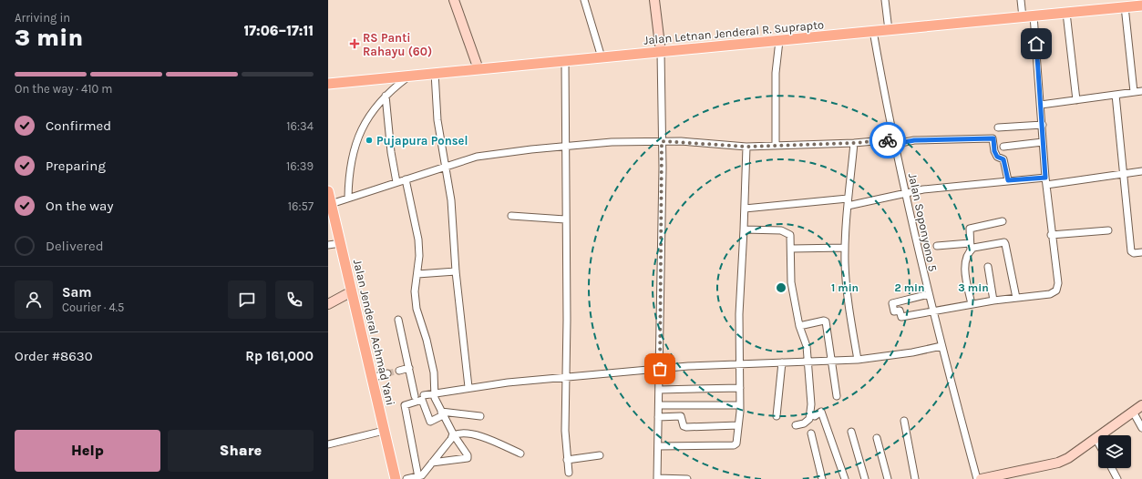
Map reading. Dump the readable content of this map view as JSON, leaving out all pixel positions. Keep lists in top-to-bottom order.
{
  "streets": {
    "main road": ["Jalan Letnan Jenderal R. Suprapto", "Jalan Jenderal Achmad Yani"],
    "street": ["Jalan Soponyono 5"]
  },
  "crossings": [
    ["Jalan Letnan Jenderal R. Suprapto", "Jalan Soponyono 5"]
  ],
  "places": {
    "health": ["RS Panti Rahayu (60)"],
    "other": ["Pujapura Ponsel"]
  },
  "page": {
    "heading": ["3 min", "Arriving in", "17:06–17:11"],
    "panel": [
      "Sam",
      "Courier · 4.5",
      "Order #8630",
      "Rp 161,000"
    ],
    "bar": "On the way · 410 m",
    "list": [
      ["Confirmed", "16:34"],
      ["Preparing", "16:39"],
      ["On the way", "16:57"],
      "Delivered"
    ],
    "buttons": ["Help", "Share"]
  },
  "rings": ["1 min", "2 min", "3 min"]
}
